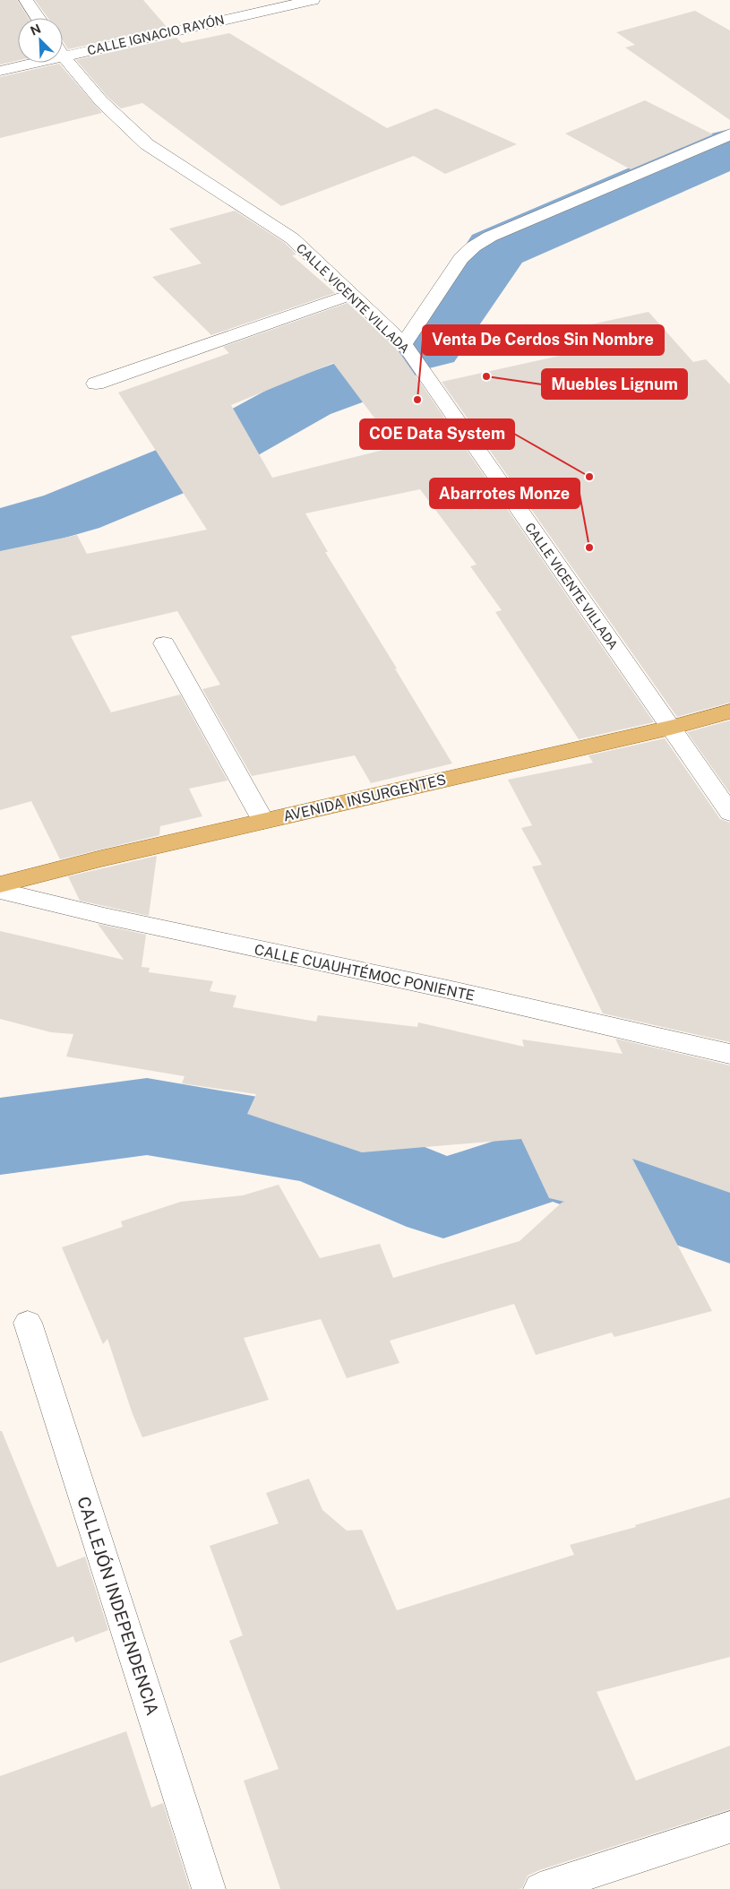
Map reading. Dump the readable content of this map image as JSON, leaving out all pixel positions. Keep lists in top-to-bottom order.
{
  "streets": {
    "main road": ["AVENIDA INSURGENTES"],
    "street": [
      "CALLE IGNACIO RAYÓN",
      "CALLE VICENTE VILLADA",
      "CALLE CUAUHTÉMOC PONIENTE",
      "CALLEJÓN INDEPENDENCIA"
    ]
  },
  "crossings": [
    ["CALLE VICENTE VILLADA", "AVENIDA INSURGENTES"]
  ],
  "places": [
    "Muebles Lignum",
    "Venta De Cerdos Sin Nombre",
    "COE Data System",
    "Abarrotes Monze"
  ],
  "north": "top left"
}
